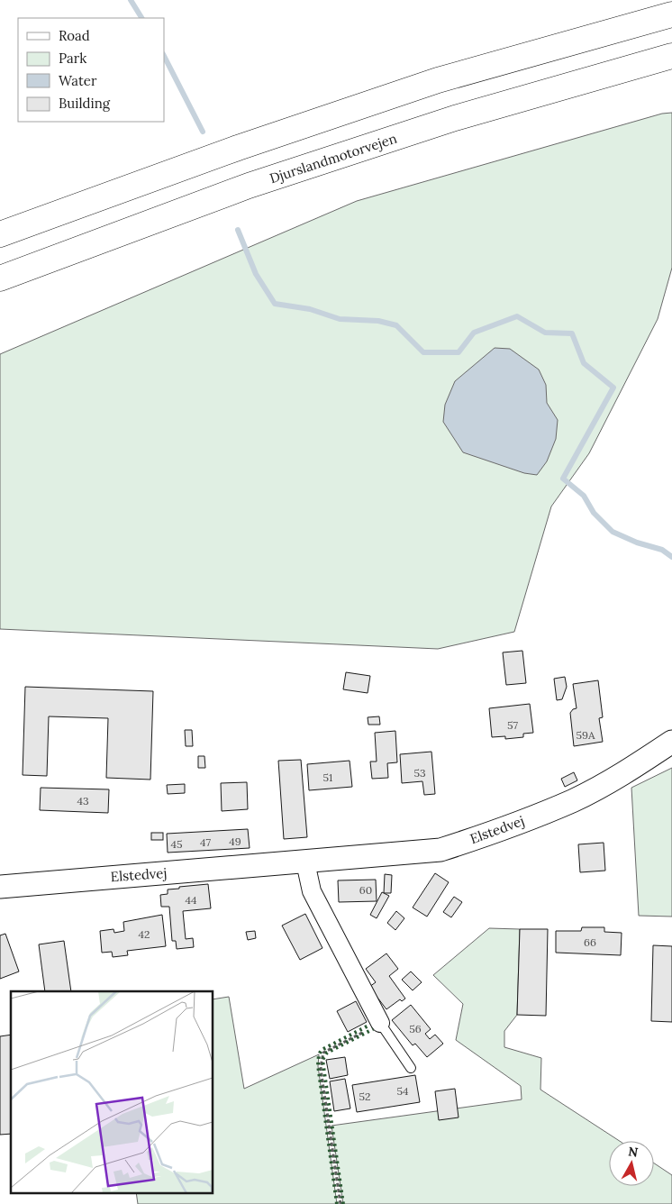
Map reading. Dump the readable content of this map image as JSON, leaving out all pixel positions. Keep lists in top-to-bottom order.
{
  "streets": {
    "highway": ["Djurslandmotorvejen"],
    "street": ["Elstedvej"]
  },
  "house_numbers": [
    "57",
    "59A",
    "53",
    "51",
    "43",
    "49",
    "47",
    "45",
    "60",
    "44",
    "42",
    "66",
    "56",
    "54",
    "52"
  ],
  "legend": [
    "Road",
    "Park",
    "Water",
    "Building"
  ],
  "north": "top"
}
